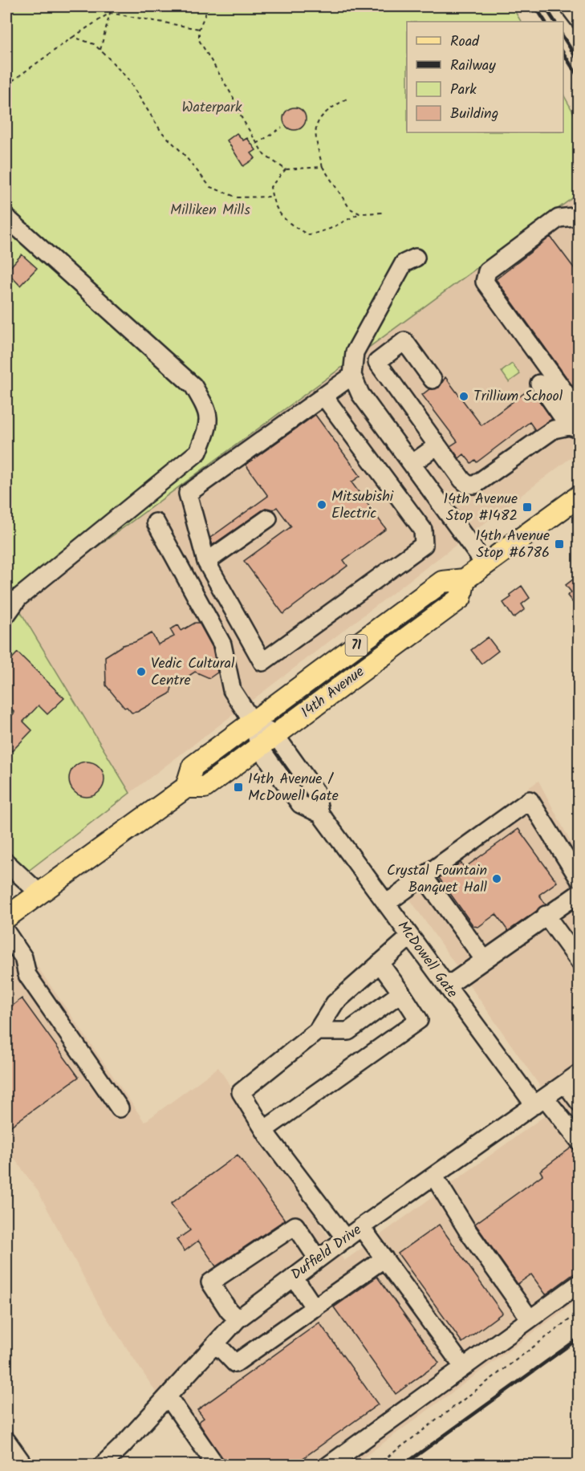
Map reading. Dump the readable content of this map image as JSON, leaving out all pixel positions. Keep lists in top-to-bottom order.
{
  "streets": {
    "main road": ["71", "14th Avenue"],
    "street": ["McDowell Gate", "Duffield Drive"]
  },
  "crossings": [
    ["14th Avenue", "McDowell Gate"],
    ["McDowell Gate", "Duffield Drive"]
  ],
  "parks": ["Waterpark", "Milliken Mills"],
  "places": {
    "other": [
      "Trillium School",
      "Mitsubishi Electric",
      "Vedic Cultural Centre",
      "Crystal Fountain Banquet Hall"
    ],
    "transit": ["14th Avenue Stop #1482", "14th Avenue Stop #6786", "14th Avenue / McDowell Gate"]
  },
  "legend": [
    "Road",
    "Railway",
    "Park",
    "Building"
  ]
}
